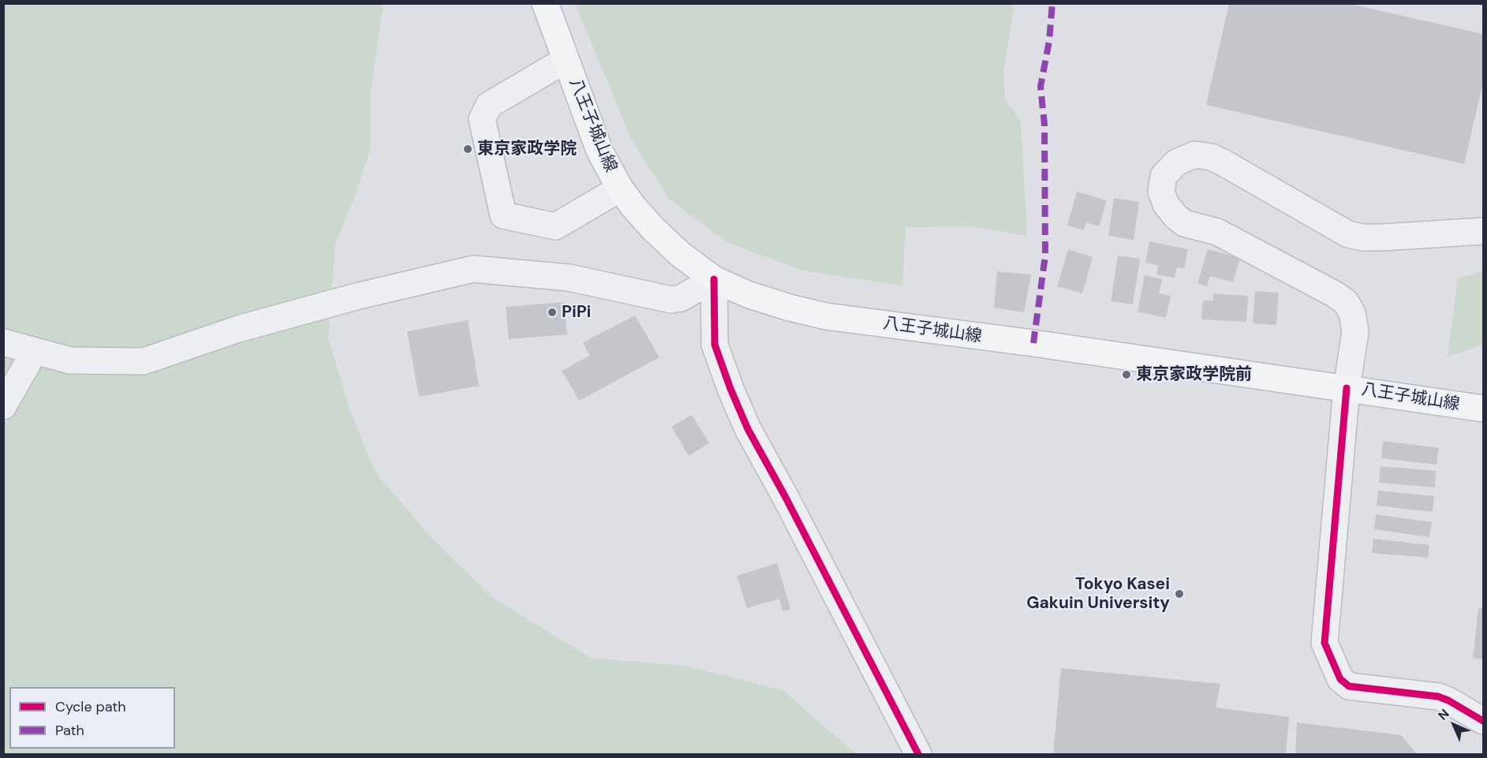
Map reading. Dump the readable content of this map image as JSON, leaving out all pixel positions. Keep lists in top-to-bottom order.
{
  "streets": {
    "main road": ["八王子城山線"]
  },
  "places": [
    "東京家政学院",
    "PiPi",
    "東京家政学院前",
    "Tokyo Kasei Gakuin University"
  ],
  "legend": ["Cycle path", "Path"],
  "north": "top left"
}
